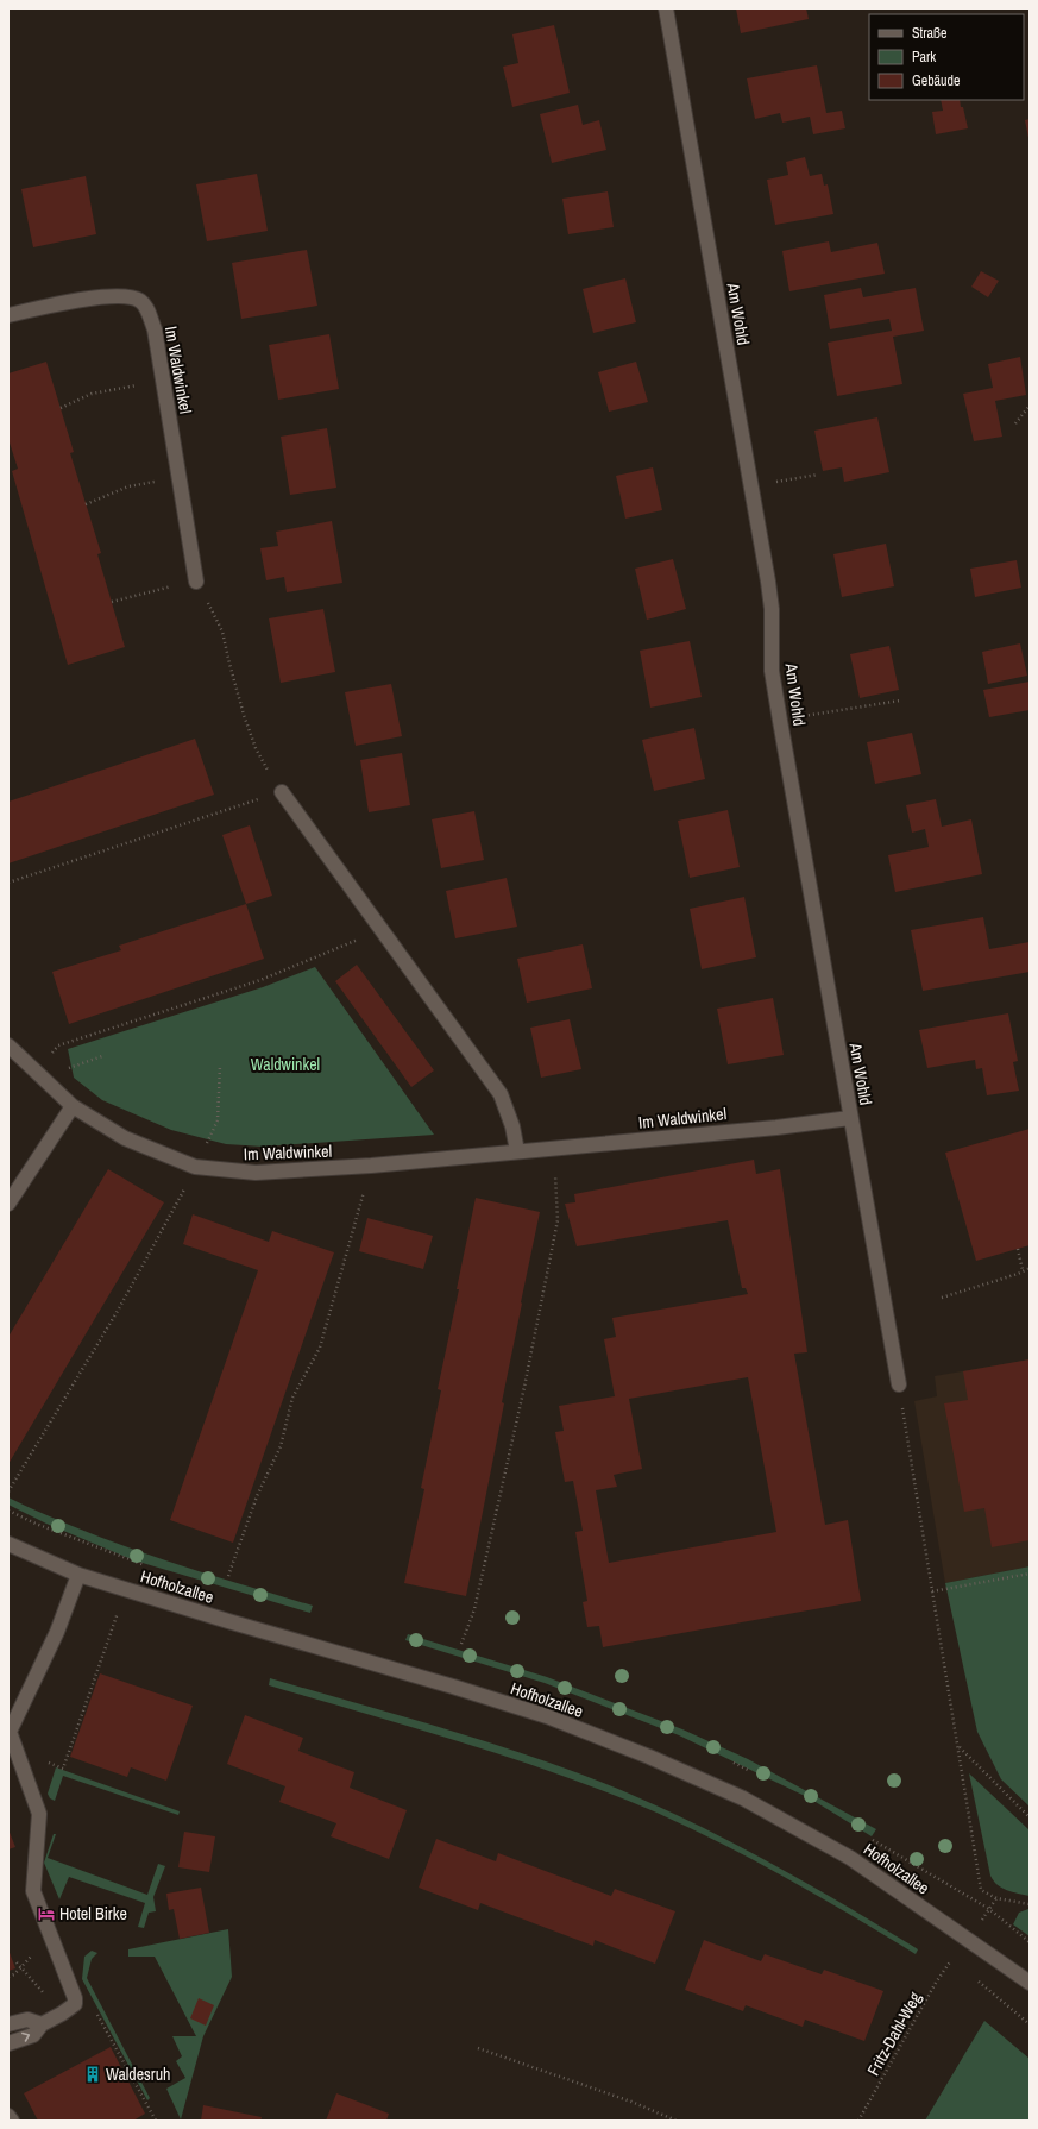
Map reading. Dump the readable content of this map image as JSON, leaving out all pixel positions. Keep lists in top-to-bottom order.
{
  "streets": {
    "street": ["Am Wohld", "Im Waldwinkel", "Hofholzallee"],
    "path": ["Fritz-Dahl-Weg"]
  },
  "crossings": [
    ["Am Wohld", "Im Waldwinkel"]
  ],
  "parks": ["Waldwinkel"],
  "places": {
    "hotel": ["Hotel Birke"],
    "building": ["Waldesruh"]
  },
  "legend": ["Straße", "Park", "Gebäude"]
}
